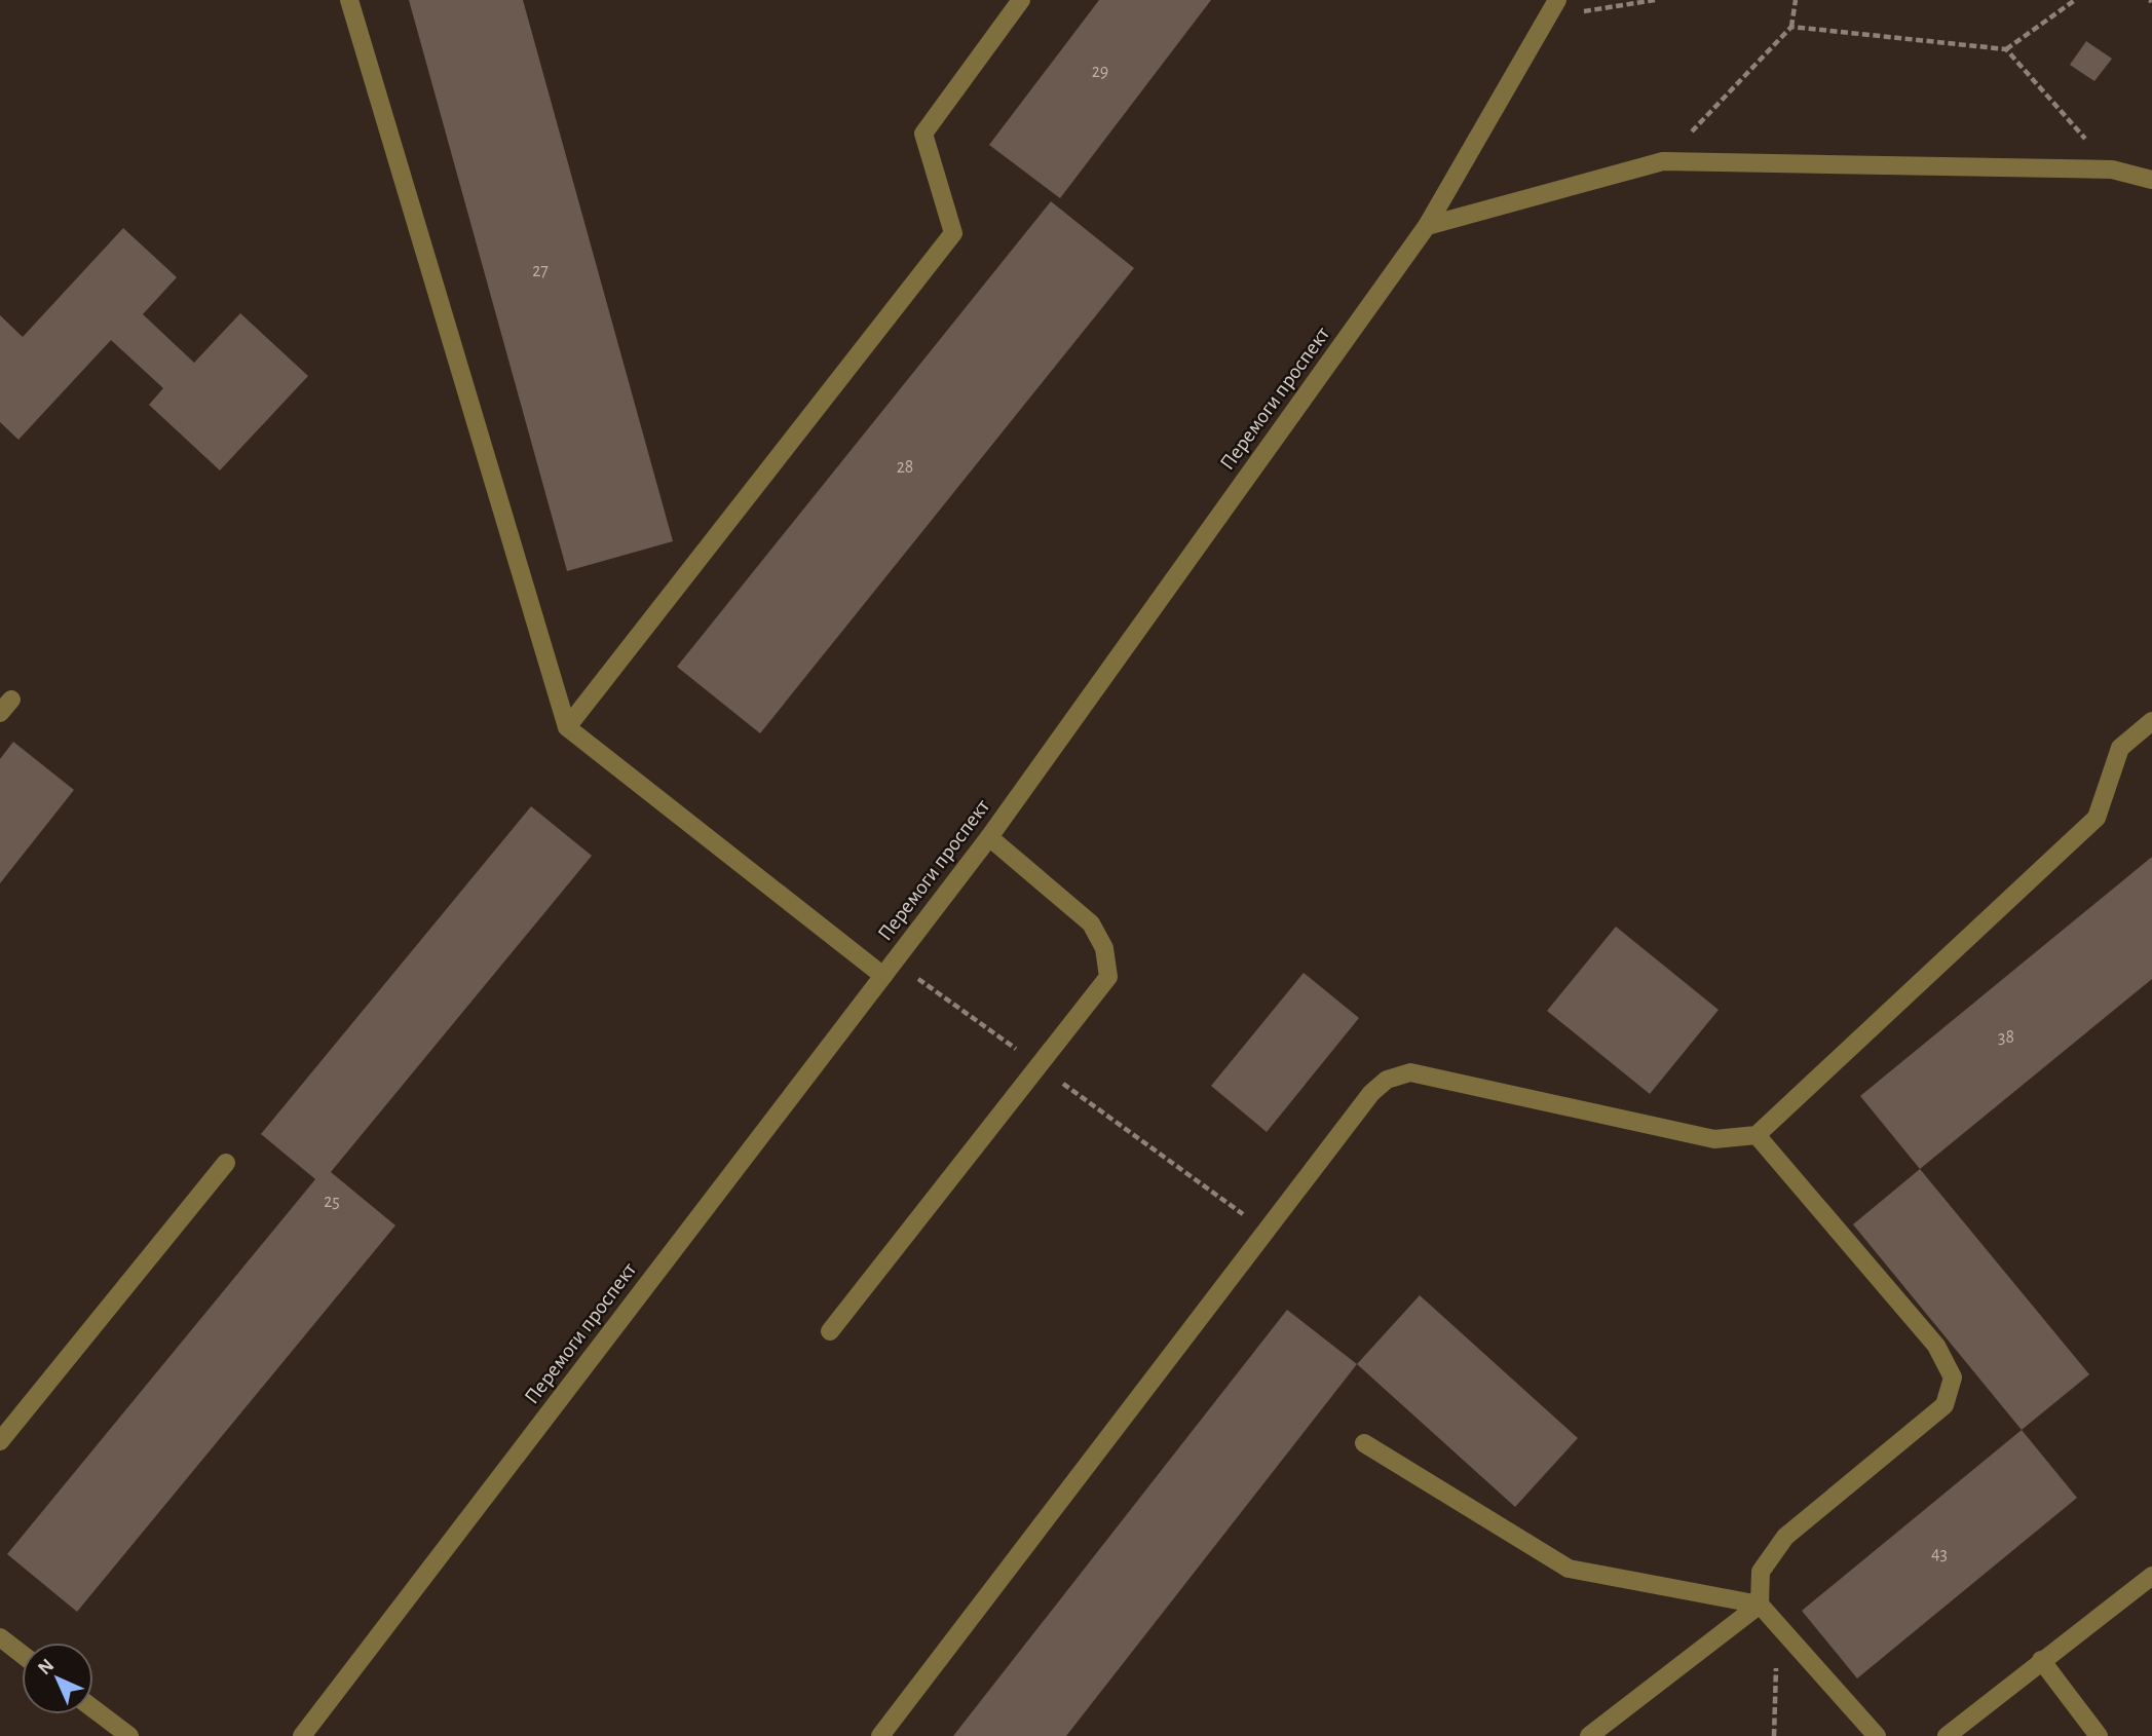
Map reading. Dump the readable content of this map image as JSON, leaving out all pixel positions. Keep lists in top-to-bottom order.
{
  "streets": {
    "street": ["Перемоги проспект"]
  },
  "house_numbers": [
    "29",
    "27",
    "28",
    "38",
    "25",
    "43"
  ],
  "north": "top left"
}
